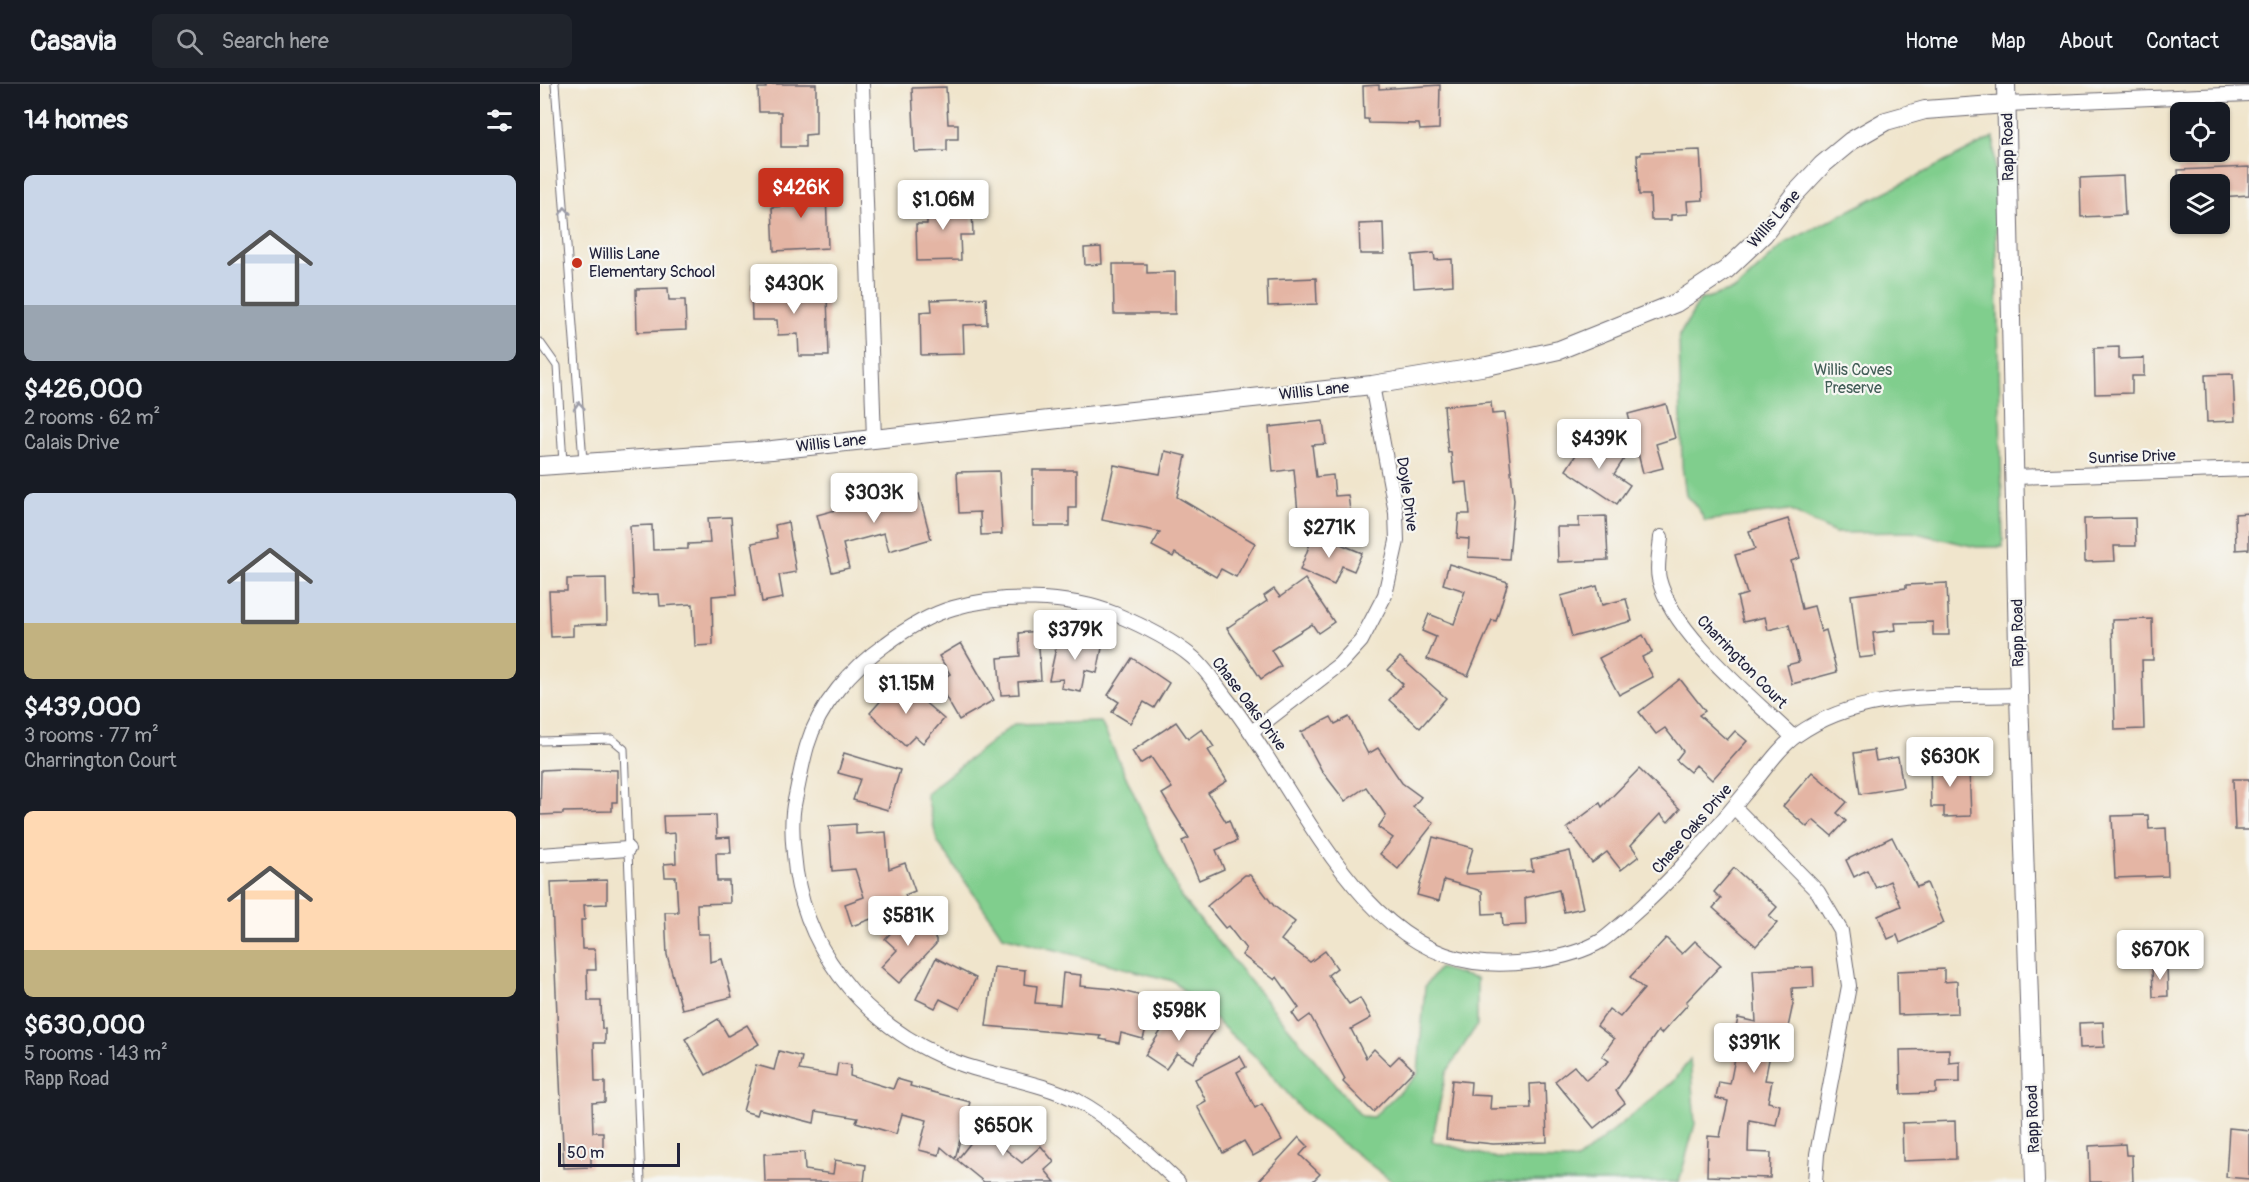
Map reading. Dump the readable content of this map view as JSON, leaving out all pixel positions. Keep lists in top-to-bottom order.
{
  "streets": {
    "street": [
      "Rapp Road",
      "Willis Lane",
      "Sunrise Drive",
      "Doyle Drive",
      "Charrington Court",
      "Chase Oaks Drive"
    ]
  },
  "crossings": [
    ["Rapp Road", "Willis Lane"],
    ["Rapp Road", "Sunrise Drive"],
    ["Rapp Road", "Chase Oaks Drive"],
    ["Willis Lane", "Doyle Drive"],
    ["Doyle Drive", "Chase Oaks Drive"],
    ["Charrington Court", "Chase Oaks Drive"]
  ],
  "parks": ["Willis Coves Preserve"],
  "places": ["Willis Lane Elementary School"],
  "scale_bar": "50 m",
  "page": {
    "header": "Casavia",
    "search": "Search here",
    "nav": [
      "Home",
      "Map",
      "About",
      "Contact"
    ],
    "heading": "14 homes",
    "list": [
      {
        "name": "$426,000",
        "note": "2 rooms · 62 m² · Calais Drive"
      },
      {
        "name": "$439,000",
        "note": "3 rooms · 77 m² · Charrington Court"
      },
      {
        "name": "$630,000",
        "note": "5 rooms · 143 m² · Rapp Road"
      }
    ],
    "price": [
      "$426K",
      "$1.06M",
      "$430K",
      "$439K",
      "$303K",
      "$271K",
      "$379K",
      "$1.15M",
      "$630K",
      "$581K",
      "$670K",
      "$598K",
      "$391K",
      "$650K"
    ],
    "scale": "50 m"
  }
}
